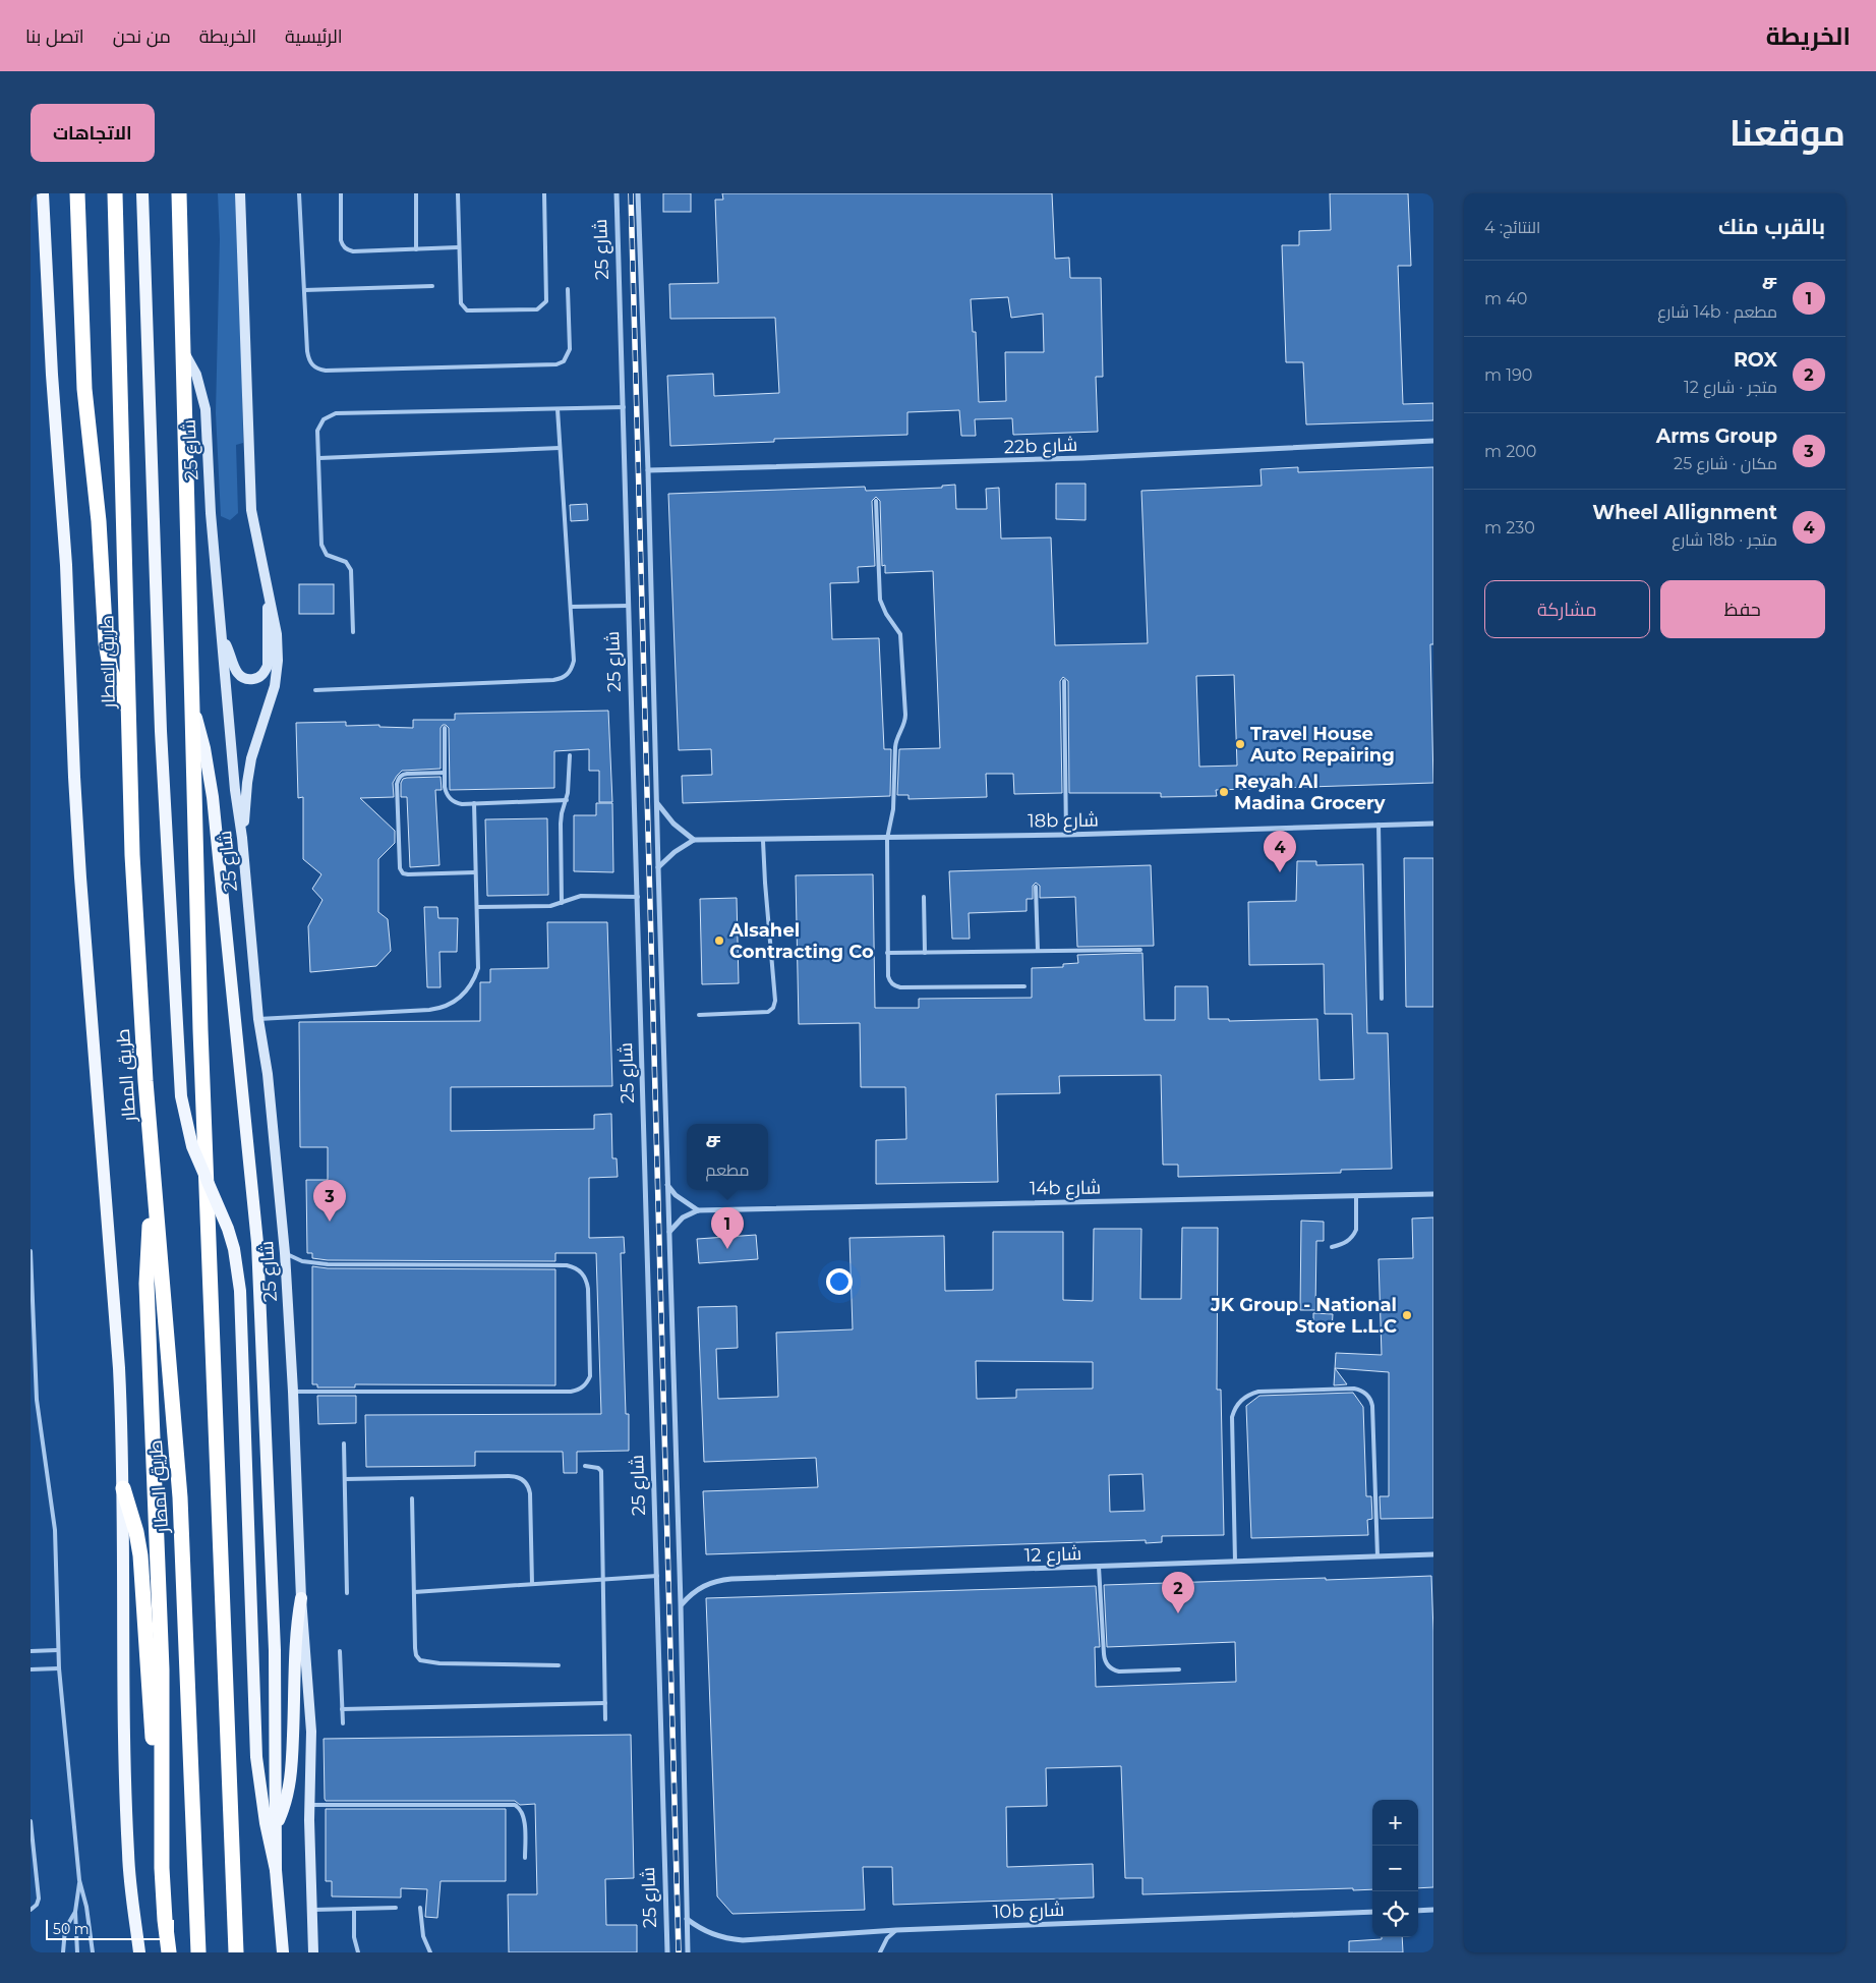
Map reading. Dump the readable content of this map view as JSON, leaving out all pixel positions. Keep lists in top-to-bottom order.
{
  "streets": {
    "highway": ["طريق المطار"],
    "street": [
      "شارع 25",
      "22b شارع",
      "18b شارع",
      "14b شارع",
      "شارع 12",
      "10b شارع"
    ]
  },
  "crossings": [
    ["شارع 25", "22b شارع"],
    ["شارع 25", "شارع 12"],
    ["شارع 25", "10b شارع"]
  ],
  "places": [
    "Travel House Auto Repairing",
    "Reyah Al Madina Grocery",
    "Alsahel Contracting Co",
    "JK Group - National Store L.L.C"
  ],
  "scale_bar": "50 m",
  "page": {
    "header": "الخريطة",
    "nav": [
      "الرئيسية",
      "الخريطة",
      "من نحن",
      "اتصل بنا"
    ],
    "title": "موقعنا",
    "buttons": [
      "الاتجاهات",
      ["حفظ", "مشاركة"]
    ],
    "heading": ["بالقرب منك", "النتائج: 4"],
    "list": [
      {
        "mark": "1",
        "name": "ச",
        "note": "مطعم · 14b شارع",
        "value": "40 m"
      },
      {
        "mark": "2",
        "name": "ROX",
        "note": "متجر · شارع 12",
        "value": "190 m"
      },
      {
        "mark": "3",
        "name": "Arms Group",
        "note": "مكان · شارع 25",
        "value": "200 m"
      },
      {
        "mark": "4",
        "name": "Wheel Allignment",
        "note": "متجر · 18b شارع",
        "value": "230 m"
      }
    ],
    "pins": [
      "4",
      "3",
      "1",
      "2"
    ],
    "popup": ["ச", "مطعم"],
    "map_buttons": ["+", "−"],
    "scale": "50 m"
  }
}
